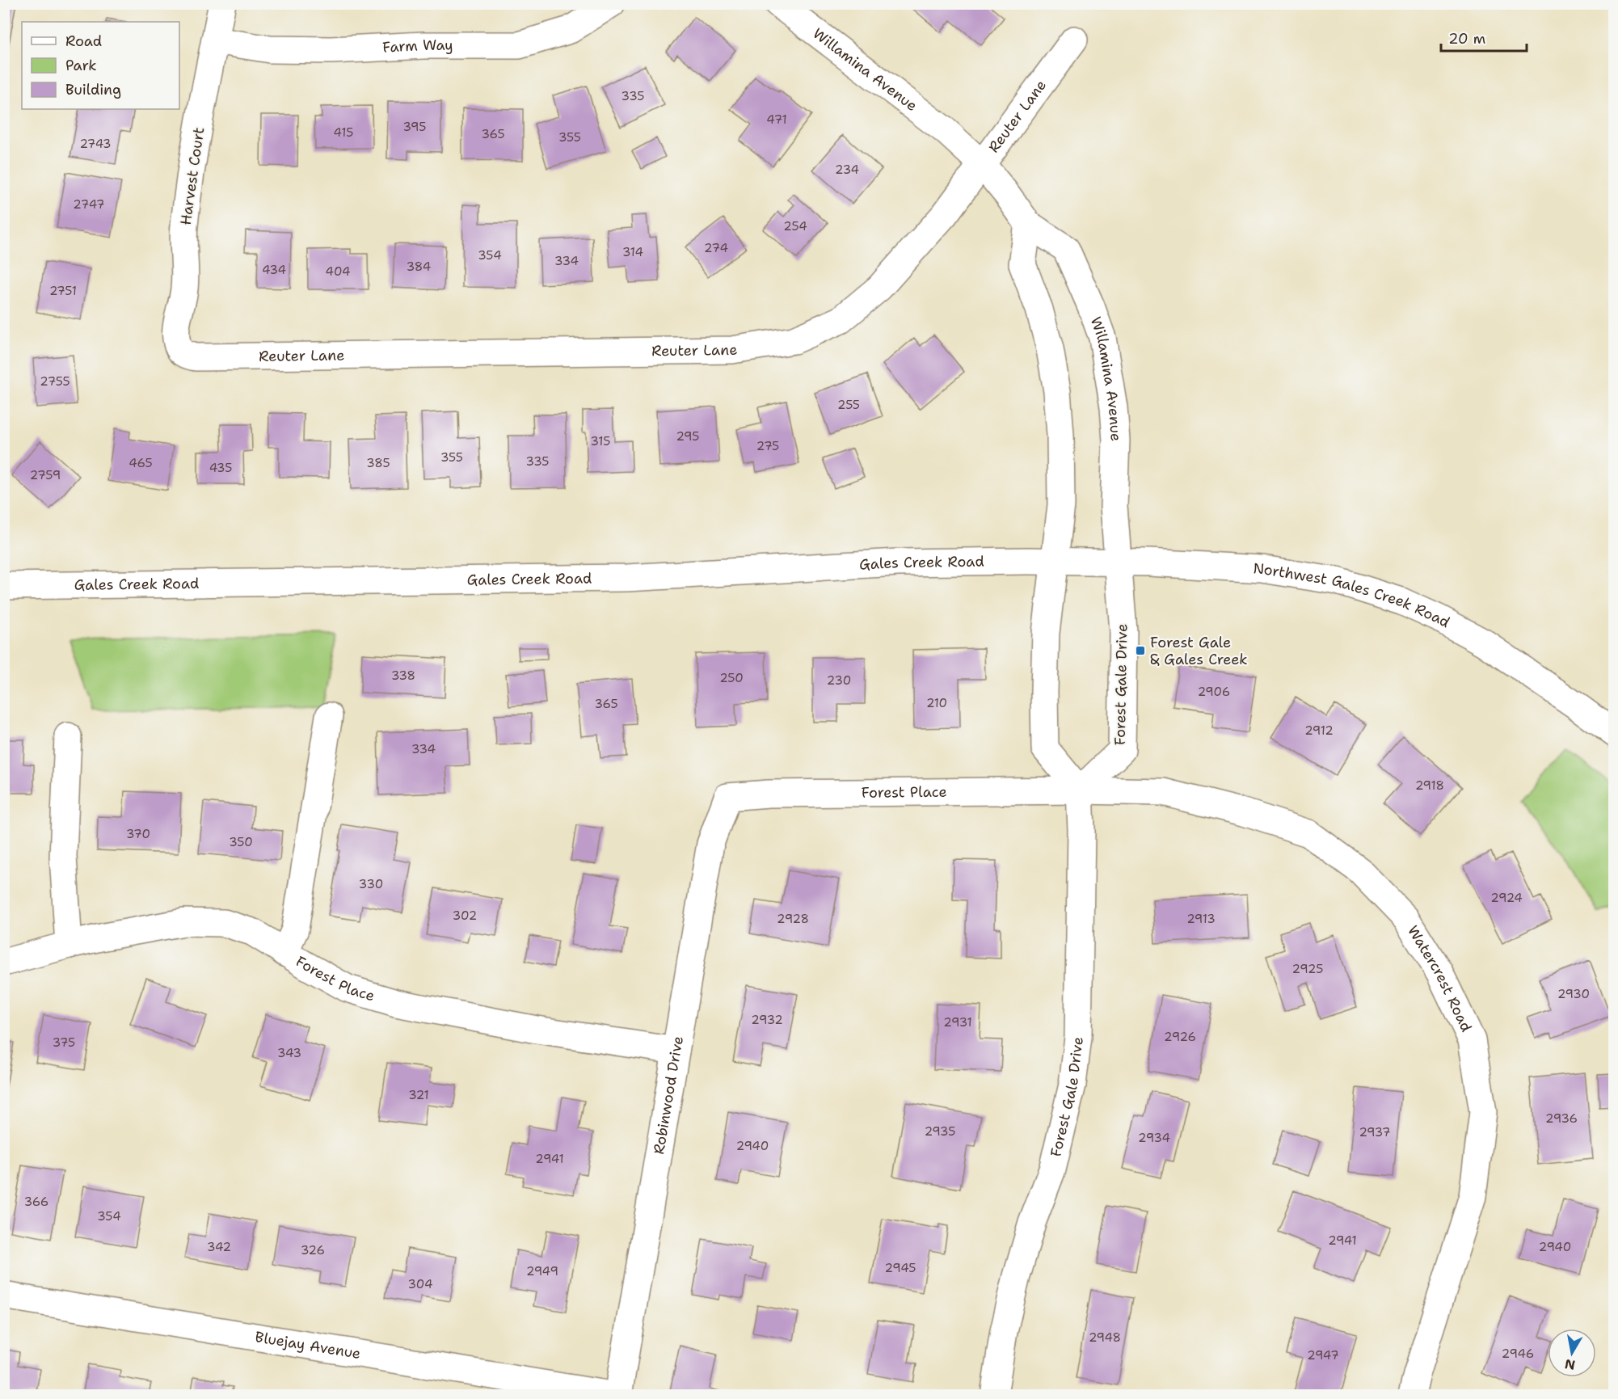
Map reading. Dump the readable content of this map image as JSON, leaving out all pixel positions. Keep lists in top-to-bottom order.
{
  "streets": {
    "street": [
      "Farm Way",
      "Willamina Avenue",
      "Reuter Lane",
      "Harvest Court",
      "Gales Creek Road",
      "Northwest Gales Creek Road",
      "Forest Gale Drive",
      "Forest Place",
      "Watercrest Road",
      "Robinwood Drive",
      "Bluejay Avenue"
    ]
  },
  "crossings": [
    ["Farm Way", "Harvest Court"],
    ["Willamina Avenue", "Reuter Lane"],
    ["Willamina Avenue", "Northwest Gales Creek Road"],
    ["Willamina Avenue", "Forest Gale Drive"],
    ["Reuter Lane", "Harvest Court"],
    ["Gales Creek Road", "Northwest Gales Creek Road"],
    ["Northwest Gales Creek Road", "Forest Gale Drive"],
    ["Forest Gale Drive", "Forest Place"],
    ["Forest Gale Drive", "Watercrest Road"],
    ["Forest Place", "Watercrest Road"],
    ["Forest Place", "Robinwood Drive"]
  ],
  "places": {
    "transit": ["Forest Gale & Gales Creek"]
  },
  "house_numbers": [
    "335",
    "471",
    "395",
    "415",
    "365",
    "355",
    "2743",
    "234",
    "2747",
    "254",
    "274",
    "314",
    "354",
    "334",
    "384",
    "434",
    "404",
    "2751",
    "2755",
    "255",
    "295",
    "315",
    "275",
    "355",
    "335",
    "465",
    "385",
    "435",
    "2759",
    "338",
    "250",
    "230",
    "2906",
    "210",
    "365",
    "2912",
    "334",
    "2918",
    "370",
    "350",
    "330",
    "2924",
    "302",
    "2928",
    "2913",
    "2925",
    "2930",
    "2932",
    "2931",
    "2926",
    "375",
    "343",
    "321",
    "2936",
    "2935",
    "2937",
    "2934",
    "2940",
    "2941",
    "366",
    "354",
    "2941",
    "342",
    "2940",
    "326",
    "2945",
    "2949",
    "304",
    "2948",
    "2946",
    "2947"
  ],
  "legend": ["Road", "Park", "Building"],
  "scale_bar": "20 m",
  "north": "bottom"
}
